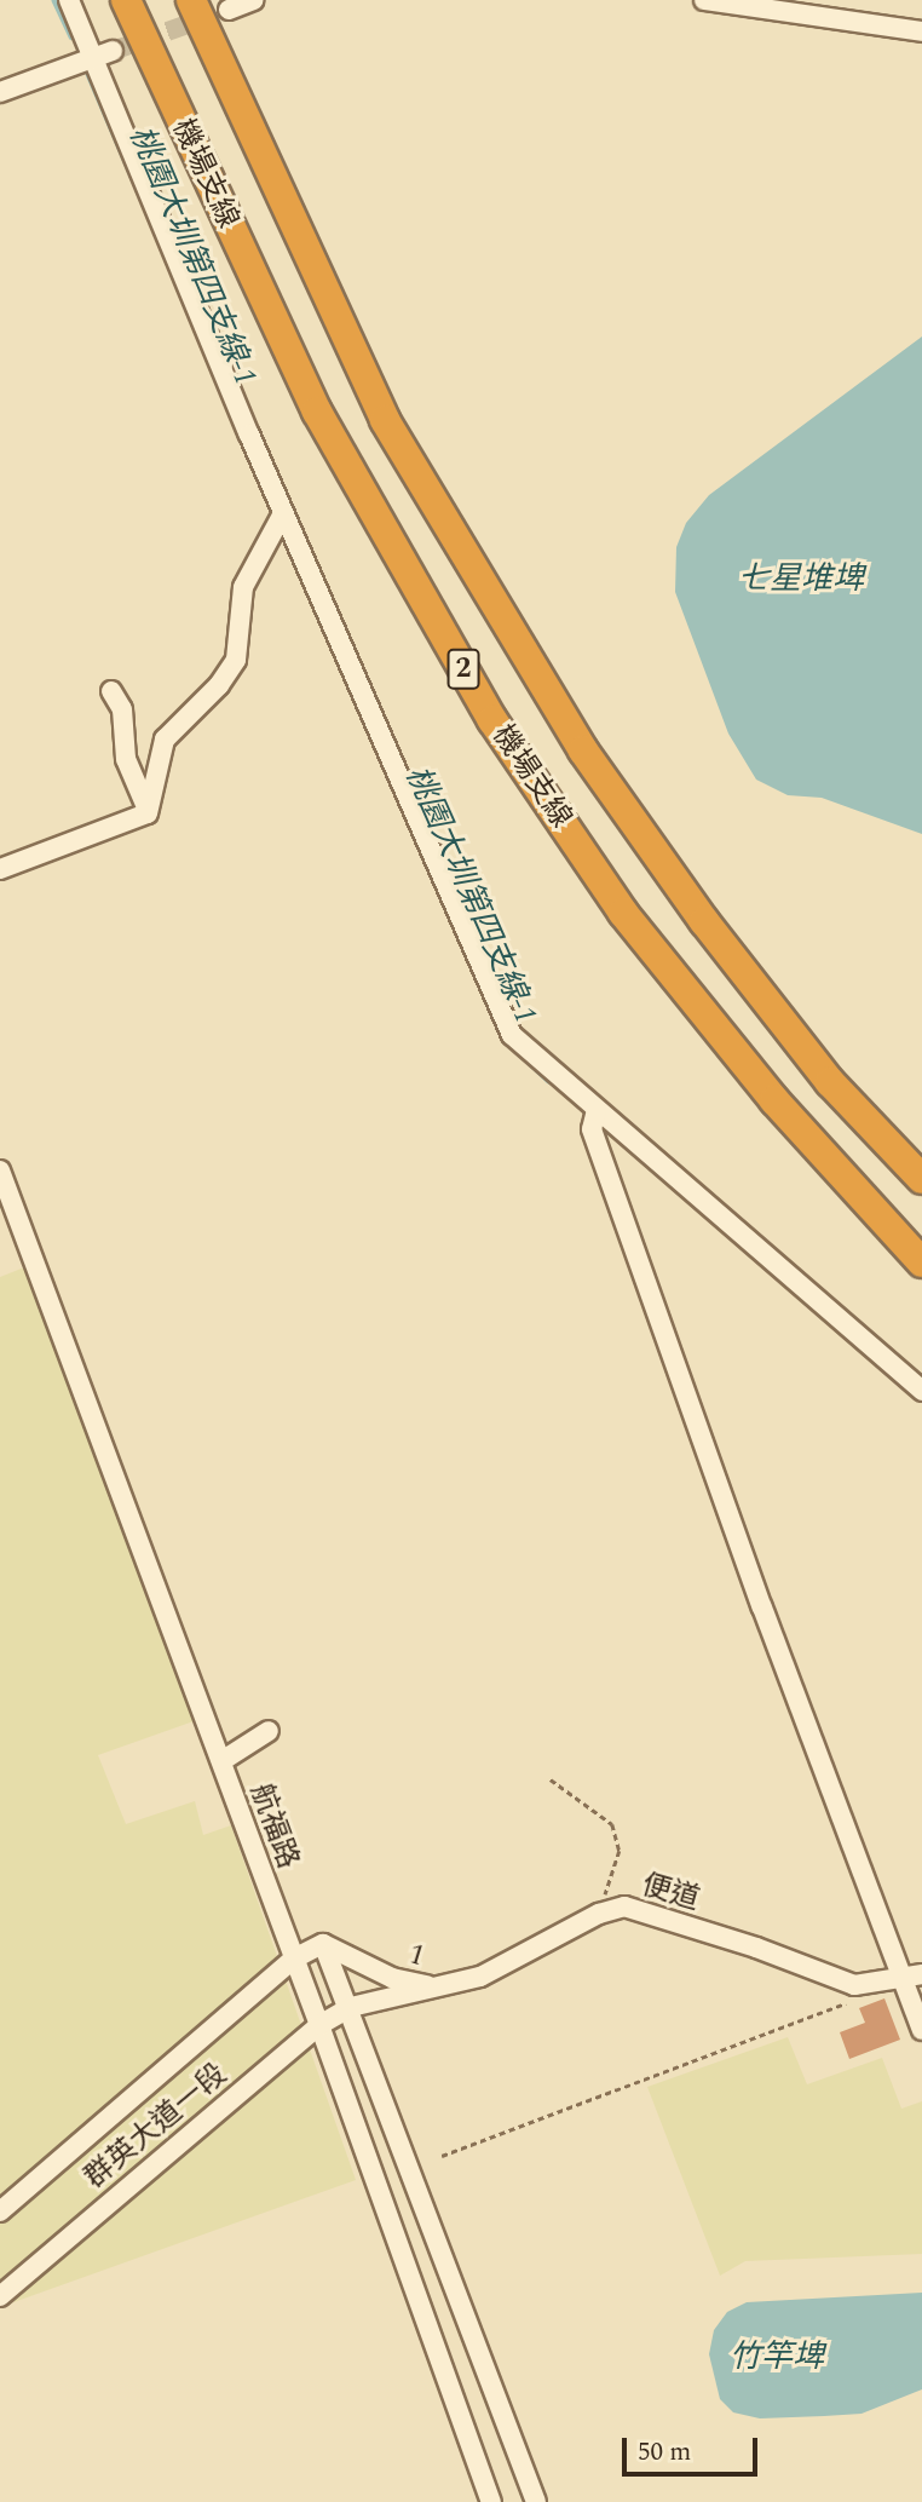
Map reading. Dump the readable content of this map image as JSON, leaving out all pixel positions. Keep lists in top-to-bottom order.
{
  "streets": {
    "highway": ["機場支線", "2"],
    "street": [
      "航福路",
      "便道",
      "1",
      "群英大道一段"
    ]
  },
  "crossings": [
    ["航福路", "群英大道一段"],
    ["便道", "1"],
    ["1", "群英大道一段"]
  ],
  "water": ["桃園大圳第四支線-1", "七星堆埤", "竹竿埤"],
  "scale_bar": "50 m"
}
